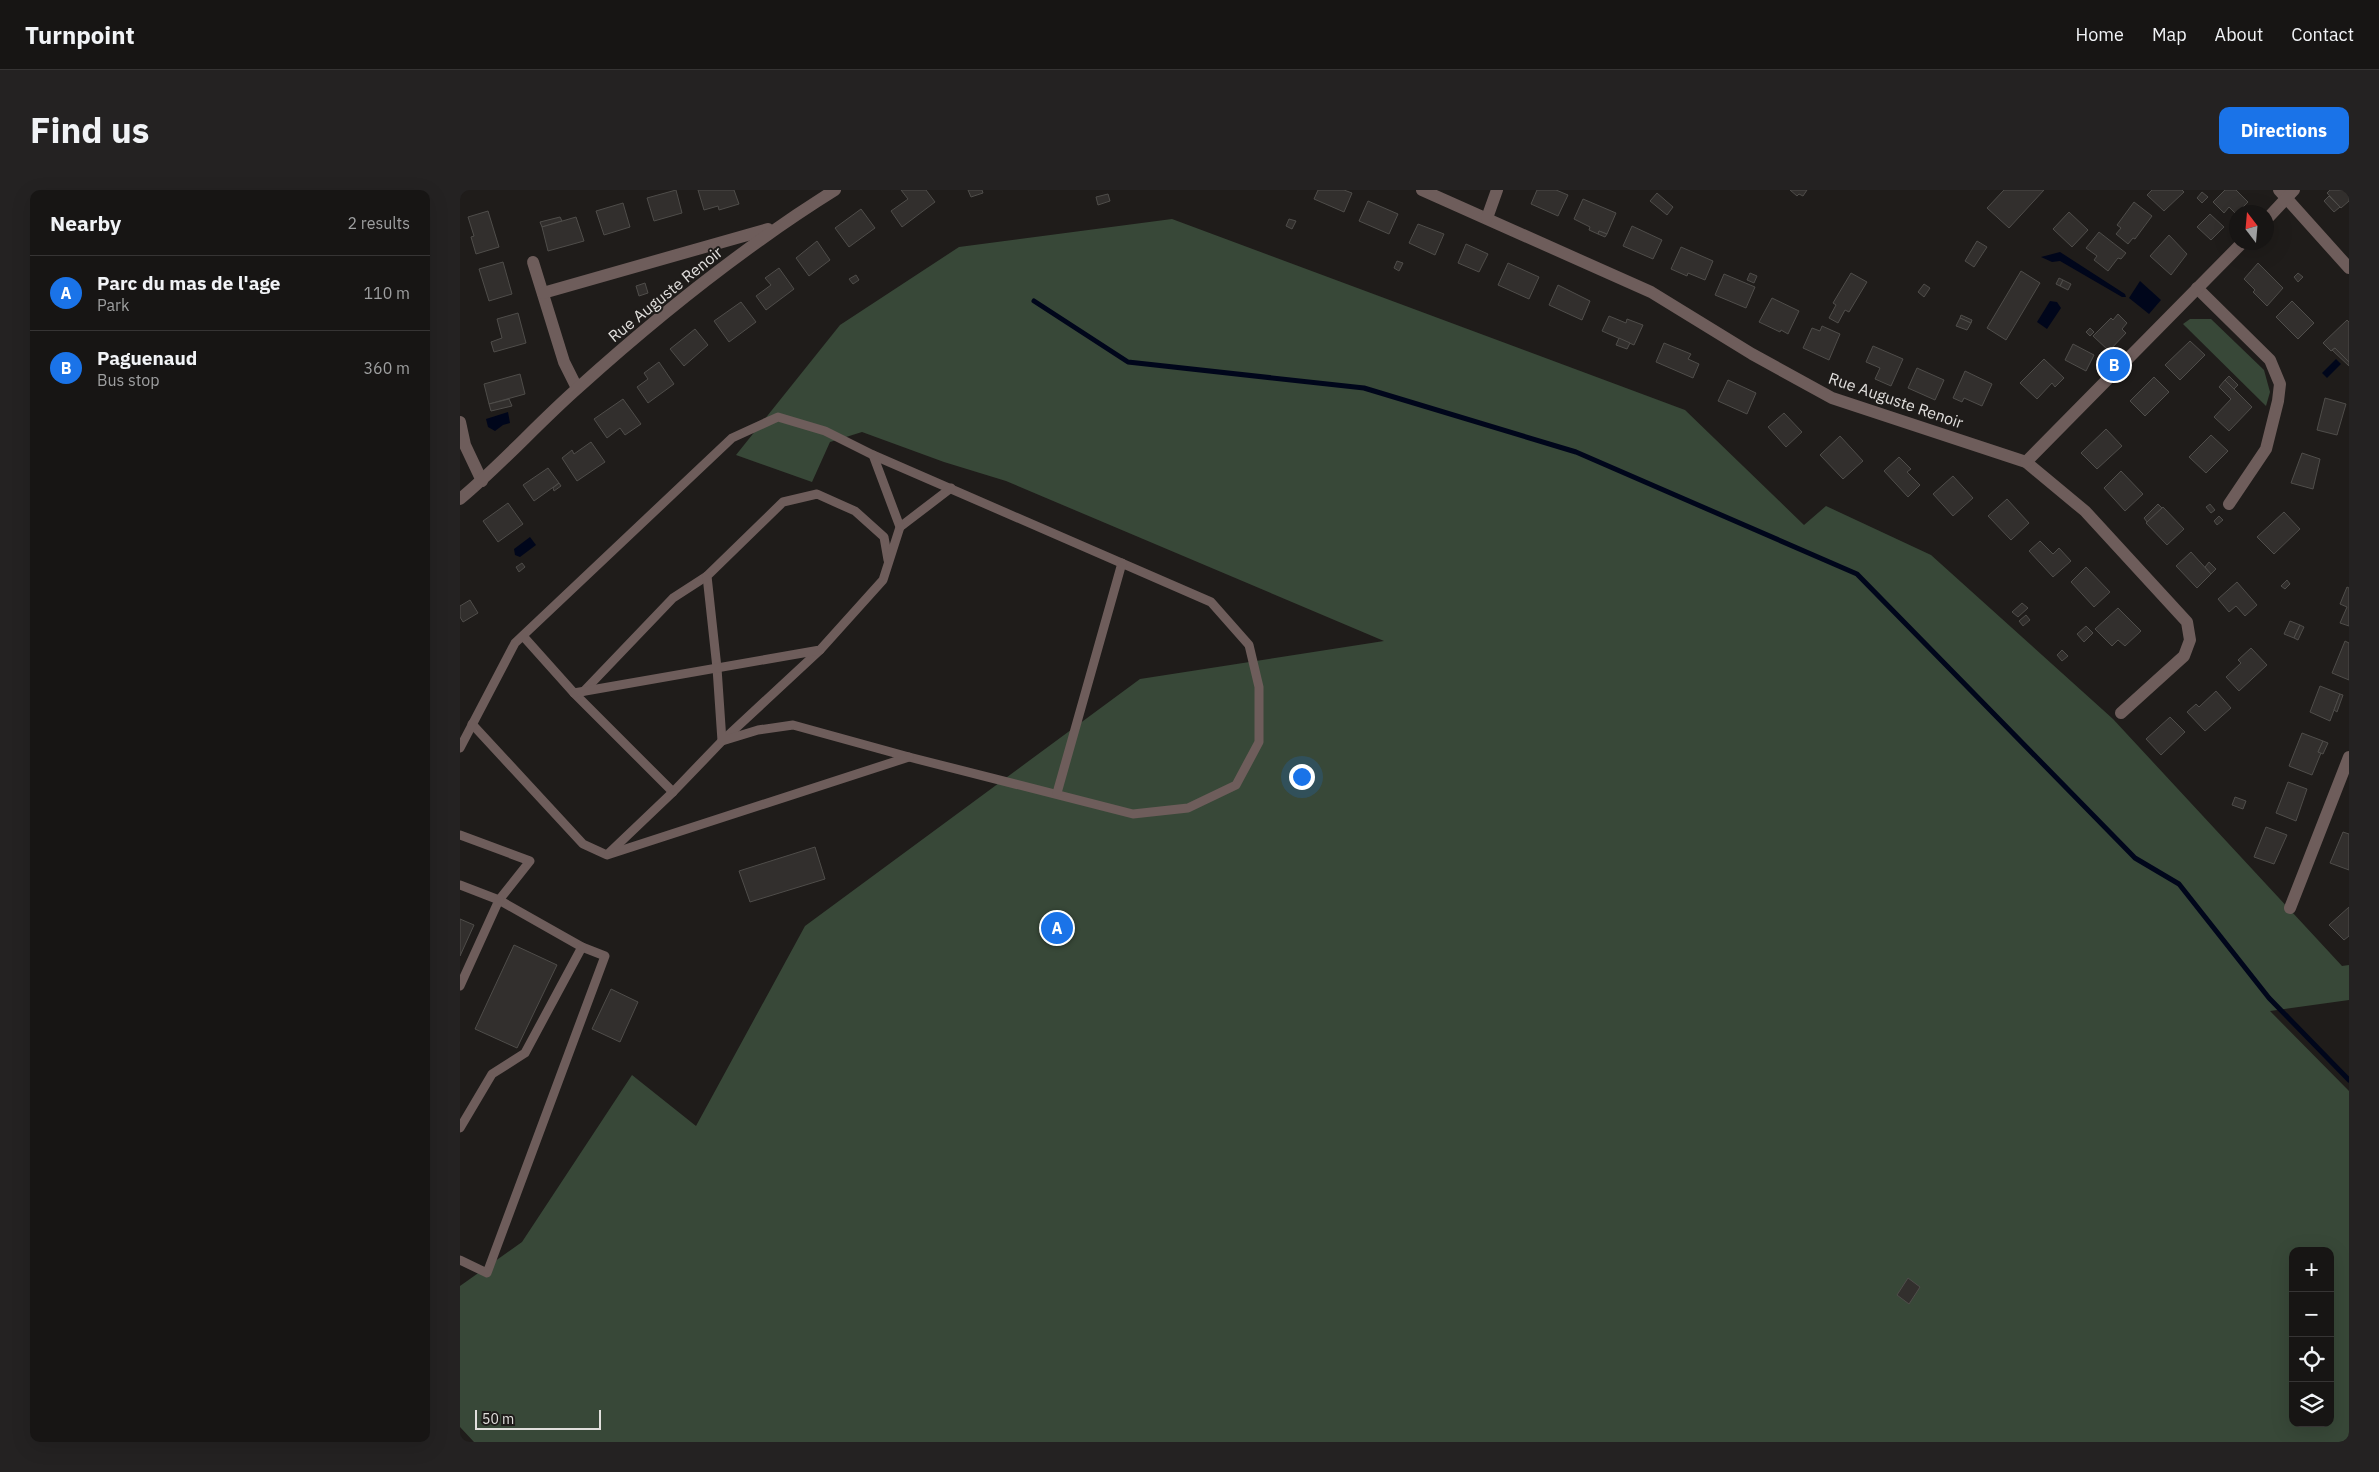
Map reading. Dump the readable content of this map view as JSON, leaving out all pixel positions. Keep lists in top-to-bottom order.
{
  "streets": {
    "street": ["Rue Auguste Renoir"]
  },
  "scale_bar": "50 m",
  "north": "top",
  "page": {
    "header": "Turnpoint",
    "nav": [
      "Home",
      "Map",
      "About",
      "Contact"
    ],
    "title": "Find us",
    "buttons": "Directions",
    "heading": ["Nearby", "2 results"],
    "list": [
      {
        "mark": "A",
        "name": "Parc du mas de l'age",
        "note": "Park",
        "value": "110 m"
      },
      {
        "mark": "B",
        "name": "Paguenaud",
        "note": "Bus stop",
        "value": "360 m"
      }
    ],
    "pins": ["B", "A"],
    "map_buttons": ["+", "−"],
    "scale": "50 m"
  }
}
